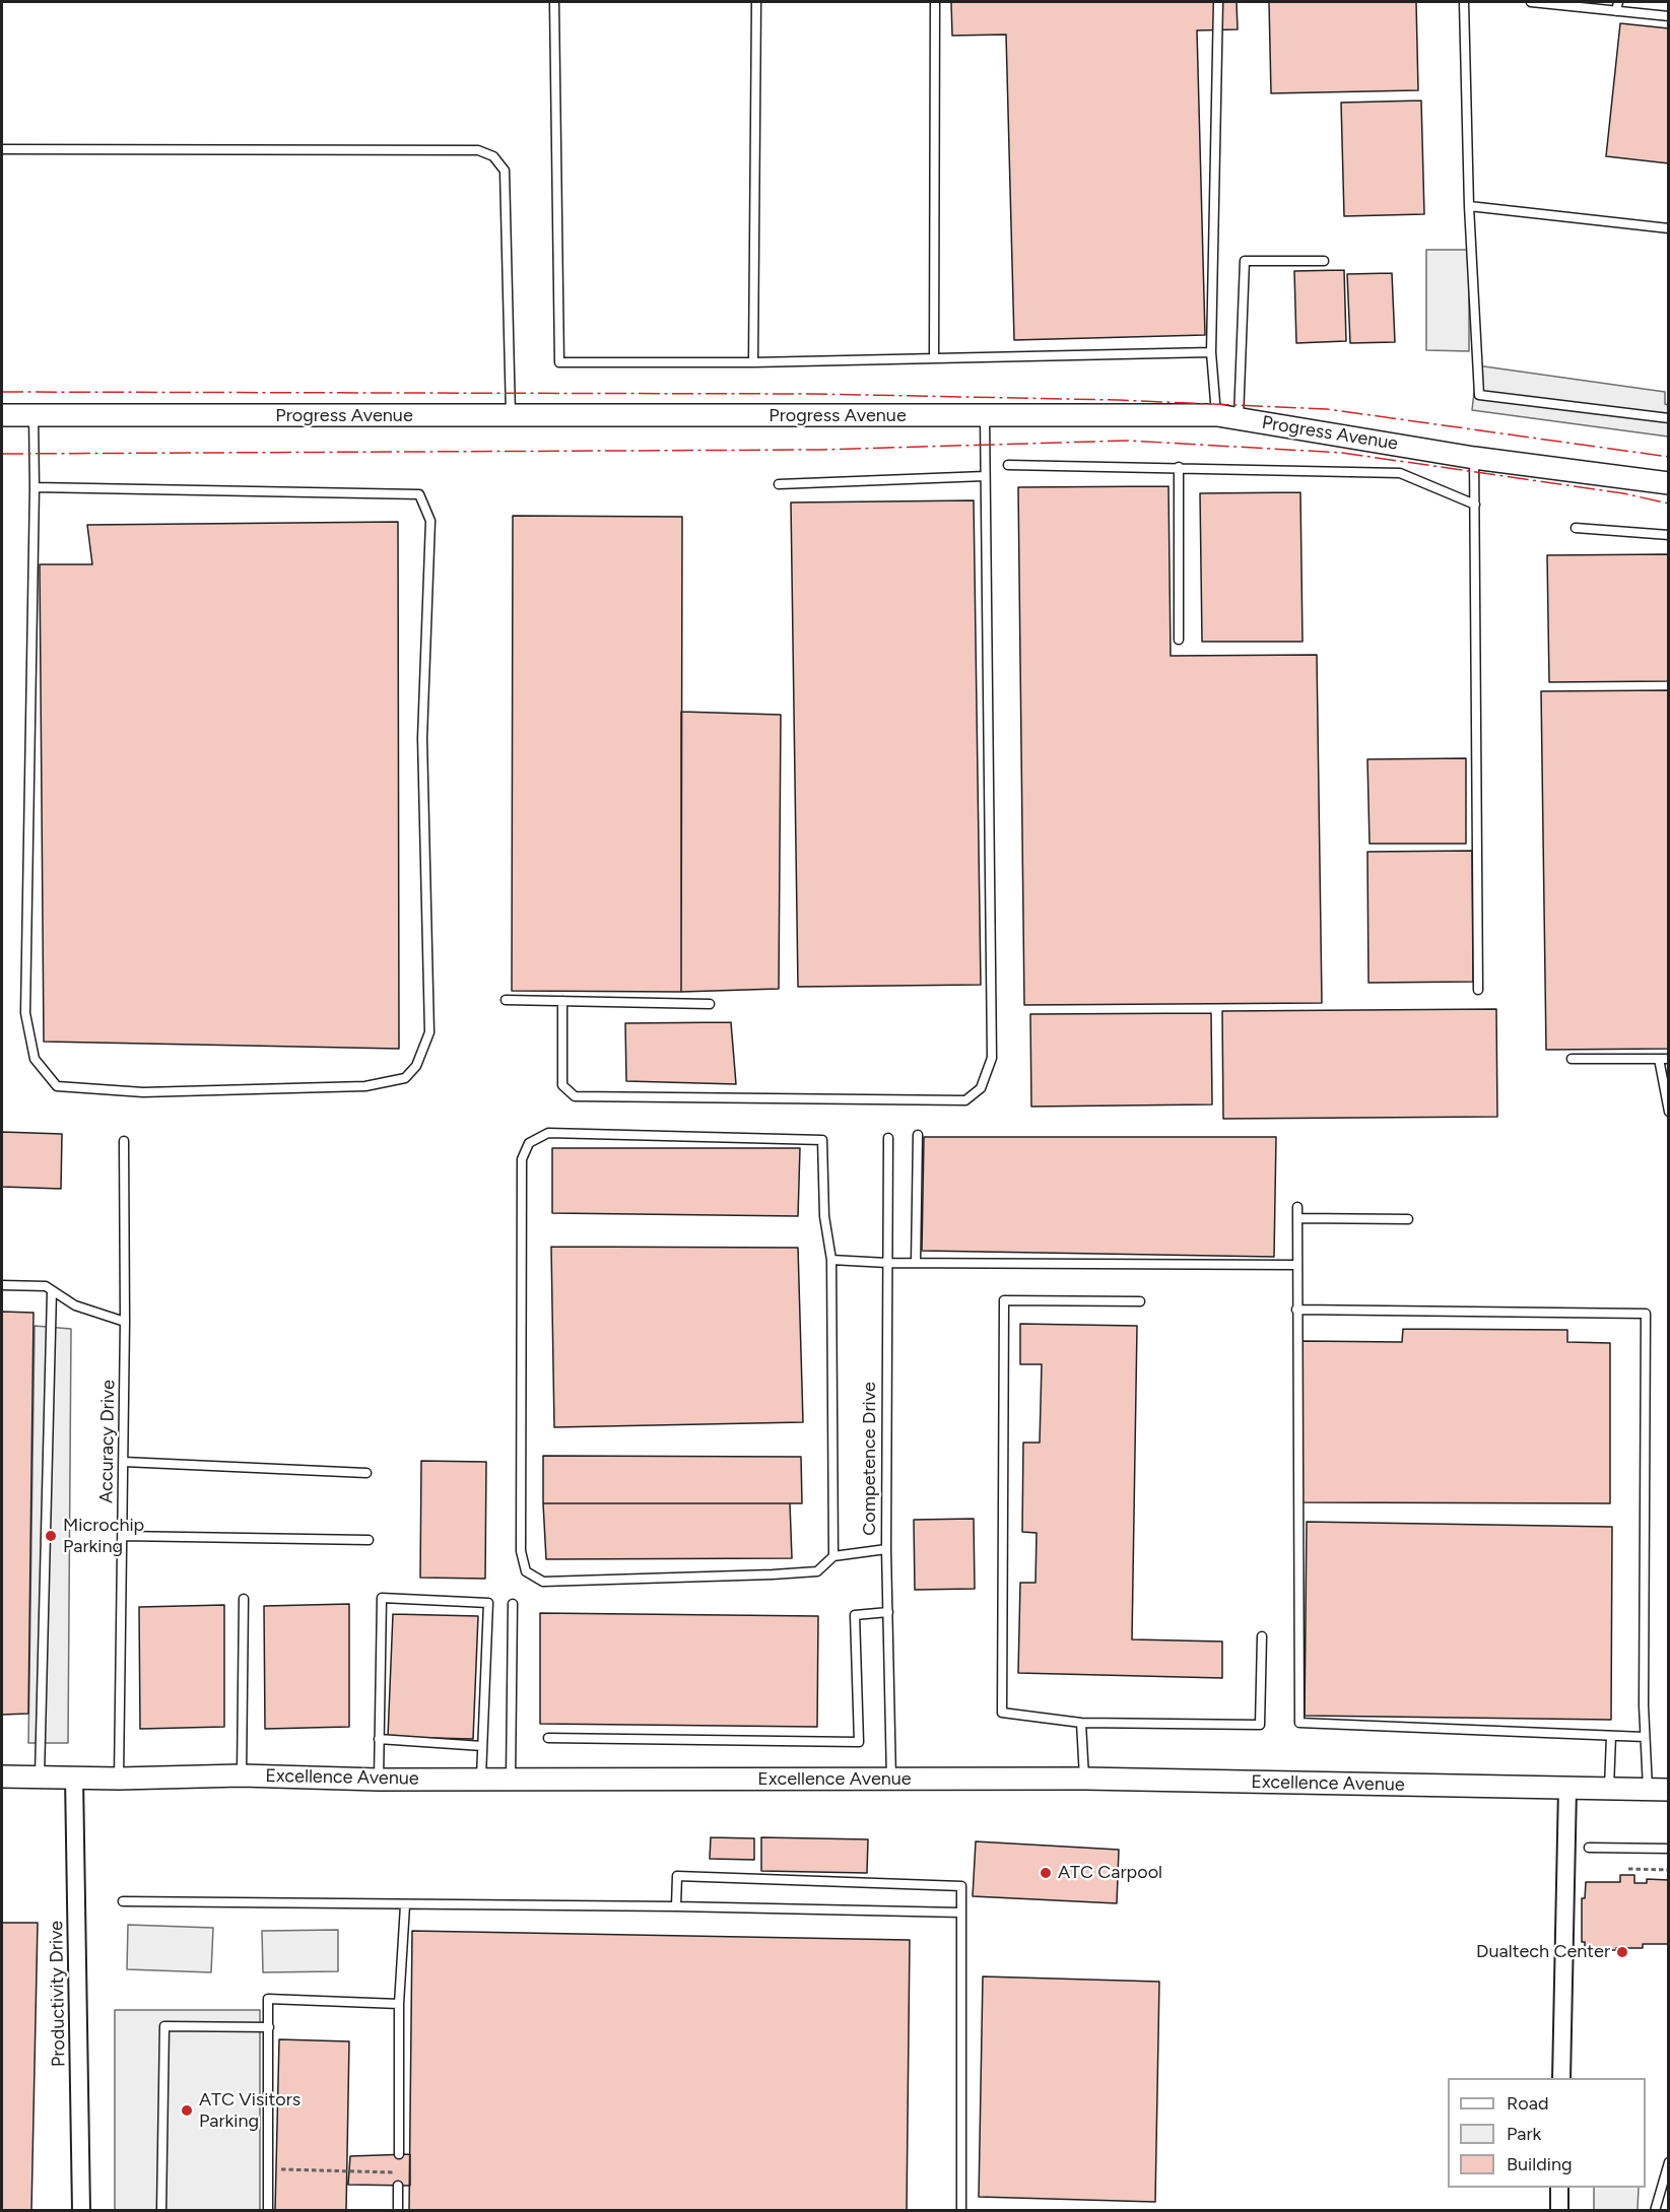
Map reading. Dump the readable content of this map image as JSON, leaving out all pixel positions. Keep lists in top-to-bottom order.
{
  "streets": {
    "street": ["Progress Avenue", "Excellence Avenue", "Productivity Drive"],
    "lane": ["Accuracy Drive", "Competence Drive"]
  },
  "crossings": [
    ["Accuracy Drive", "Excellence Avenue"],
    ["Competence Drive", "Excellence Avenue"],
    ["Excellence Avenue", "Productivity Drive"]
  ],
  "places": [
    "Microchip Parking",
    "ATC Carpool",
    "Dualtech Center",
    "ATC Visitors Parking"
  ],
  "legend": ["Road", "Park", "Building"]
}
